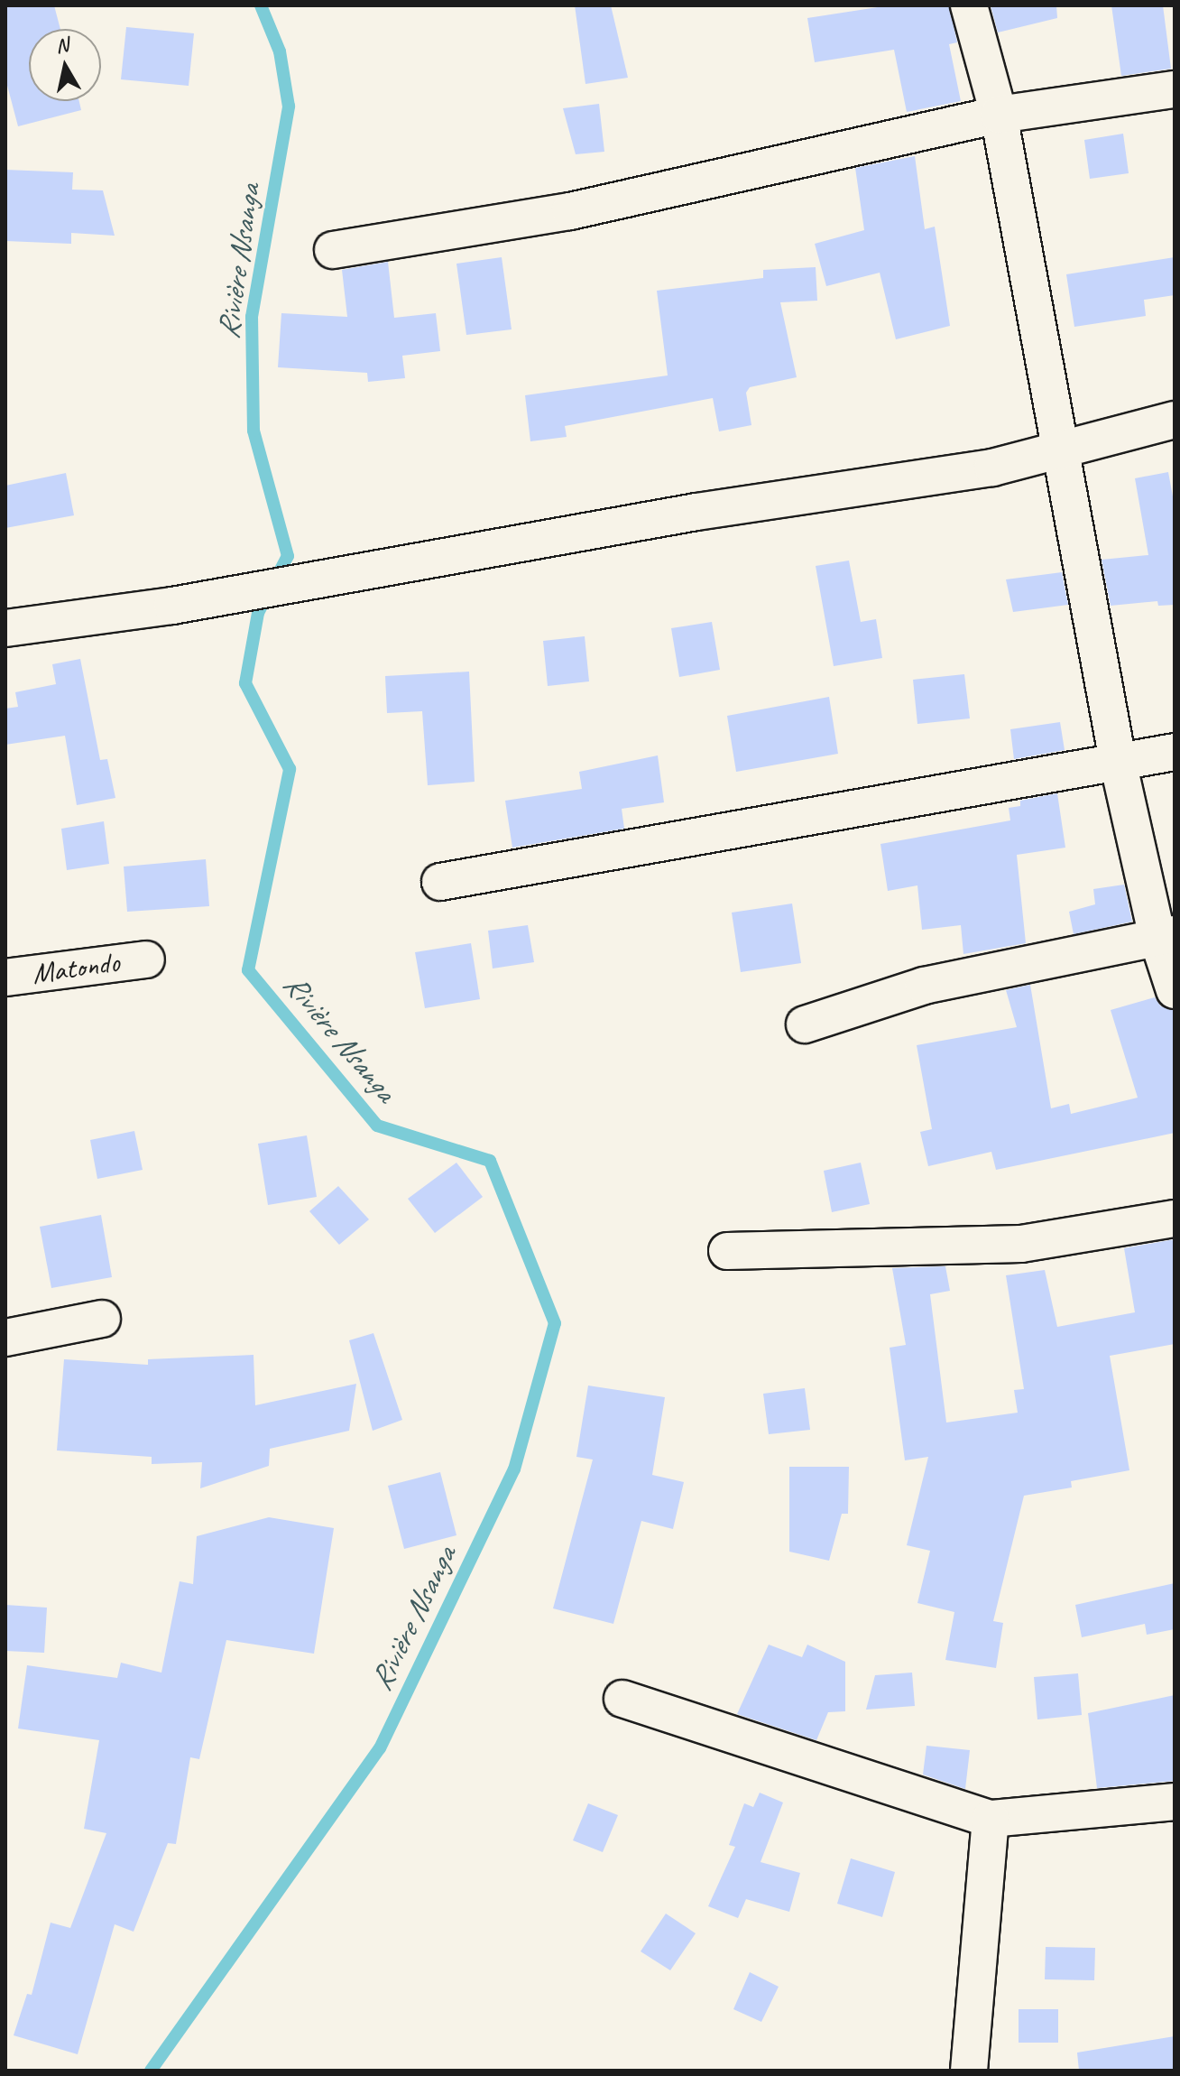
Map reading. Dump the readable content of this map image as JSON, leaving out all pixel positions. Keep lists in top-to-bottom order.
{
  "streets": {
    "street": ["Matondo"]
  },
  "water": ["Rivière Nsanga"],
  "north": "top"
}
